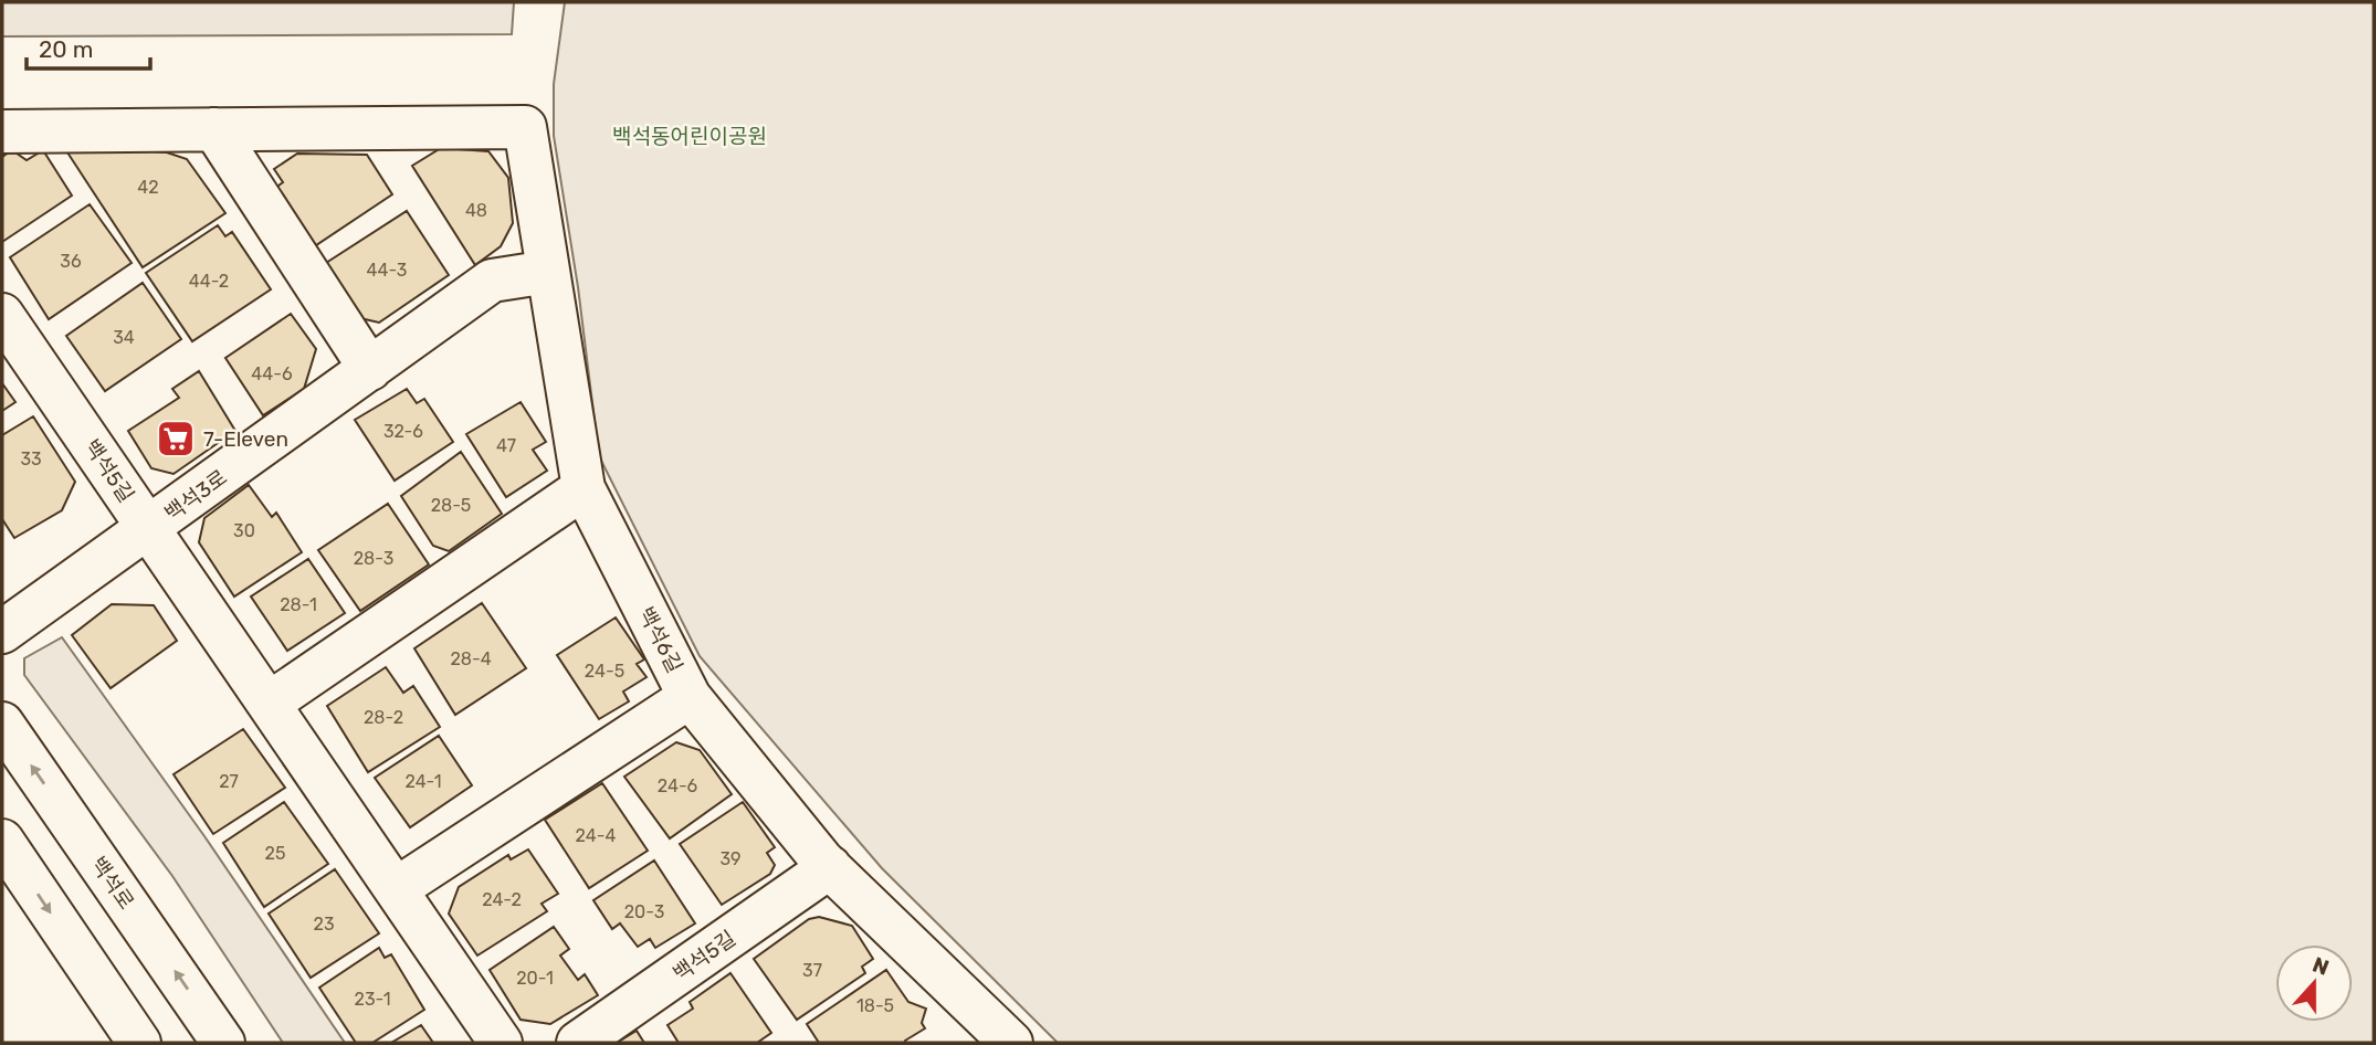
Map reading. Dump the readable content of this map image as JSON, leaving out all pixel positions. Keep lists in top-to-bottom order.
{
  "streets": {
    "street": [
      "백석5길",
      "백석3로",
      "백석6길",
      "백석로"
    ]
  },
  "crossings": [
    ["백석5길", "백석3로"],
    ["백석5길", "백석6길"],
    ["백석3로", "백석6길"]
  ],
  "parks": ["백석동어린이공원"],
  "places": {
    "supermarket": ["7-Eleven"]
  },
  "house_numbers": [
    "42",
    "48",
    "36",
    "44-3",
    "44-2",
    "34",
    "44-6",
    "32-6",
    "47",
    "33",
    "28-5",
    "30",
    "28-3",
    "28-1",
    "28-4",
    "24-5",
    "28-2",
    "27",
    "24-1",
    "24-6",
    "24-4",
    "25",
    "39",
    "24-2",
    "20-3",
    "23",
    "37",
    "20-1",
    "23-1",
    "18-5"
  ],
  "scale_bar": "20 m",
  "north": "top"
}
